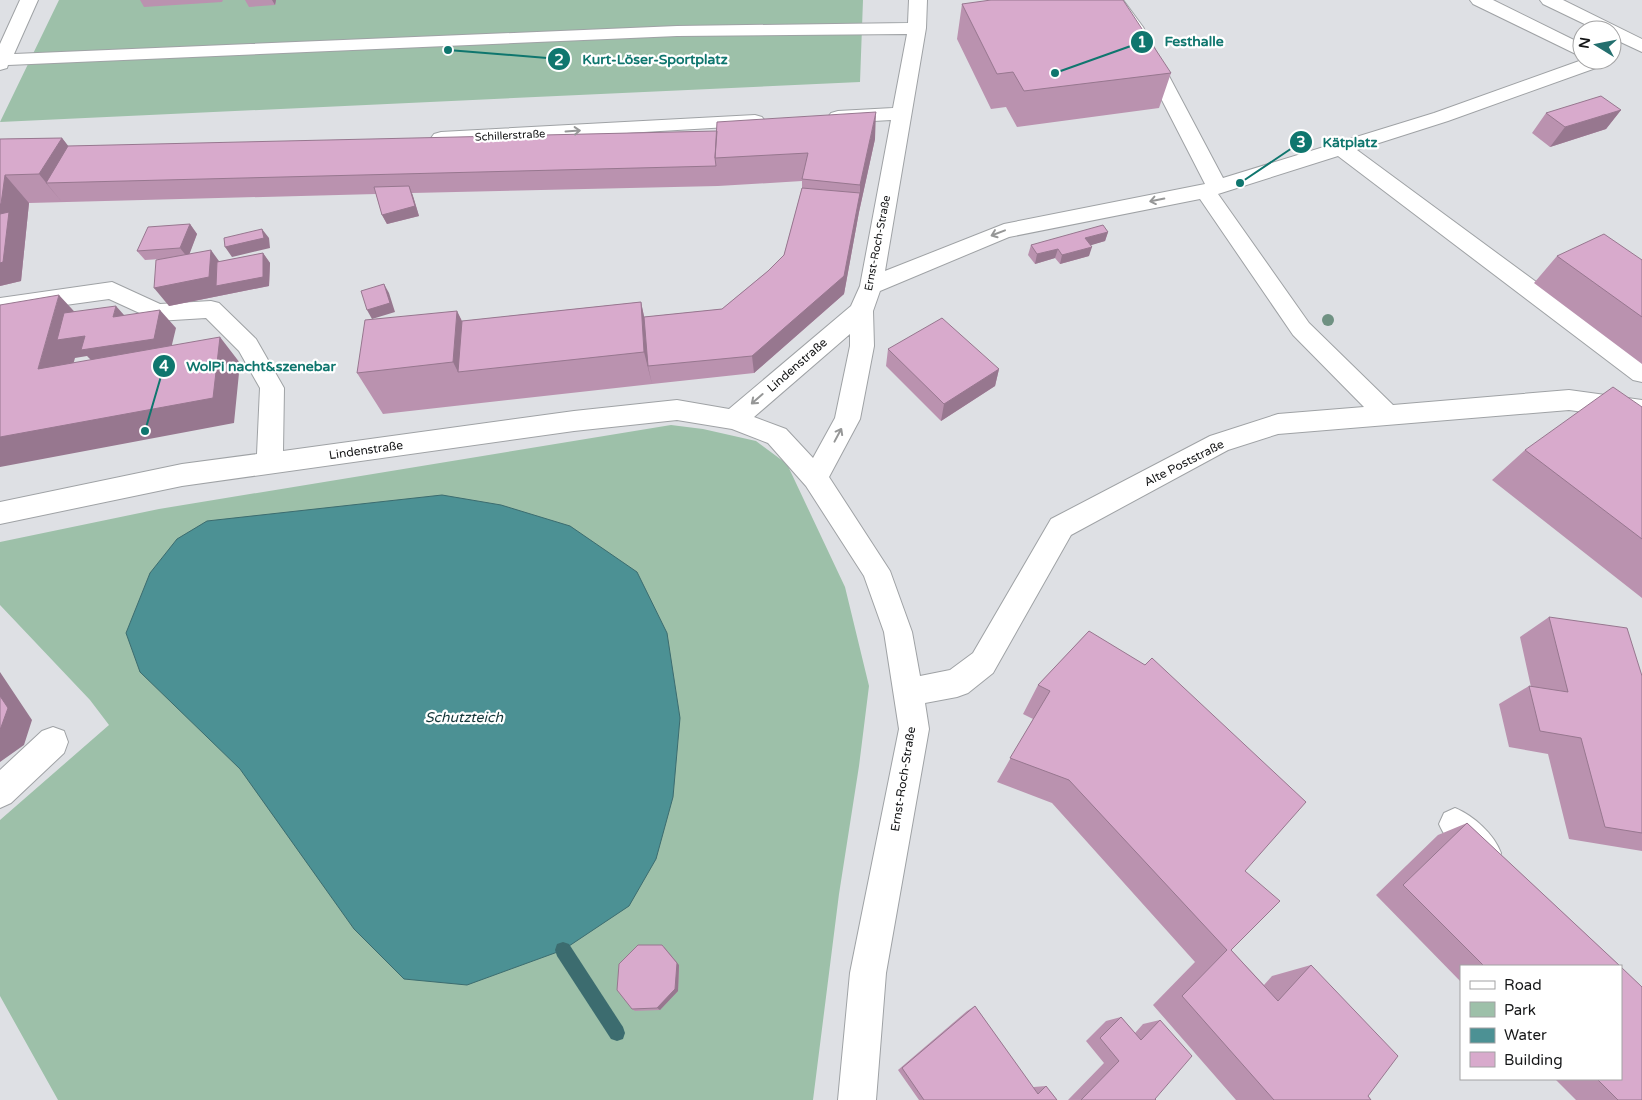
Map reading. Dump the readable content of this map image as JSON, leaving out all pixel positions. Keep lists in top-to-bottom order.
{
  "streets": {
    "street": [
      "Schillerstraße",
      "Ernst-Roch-Straße",
      "Lindenstraße",
      "Alte Poststraße"
    ]
  },
  "crossings": [
    ["Ernst-Roch-Straße", "Lindenstraße"],
    ["Ernst-Roch-Straße", "Alte Poststraße"]
  ],
  "water": ["Schutzteich"],
  "places": [
    "Kurt-Löser-Sportplatz",
    "Festhalle",
    "Kätplatz",
    "WolPi nacht&szenebar"
  ],
  "legend": [
    "Road",
    "Park",
    "Water",
    "Building"
  ],
  "north": "left"
}
